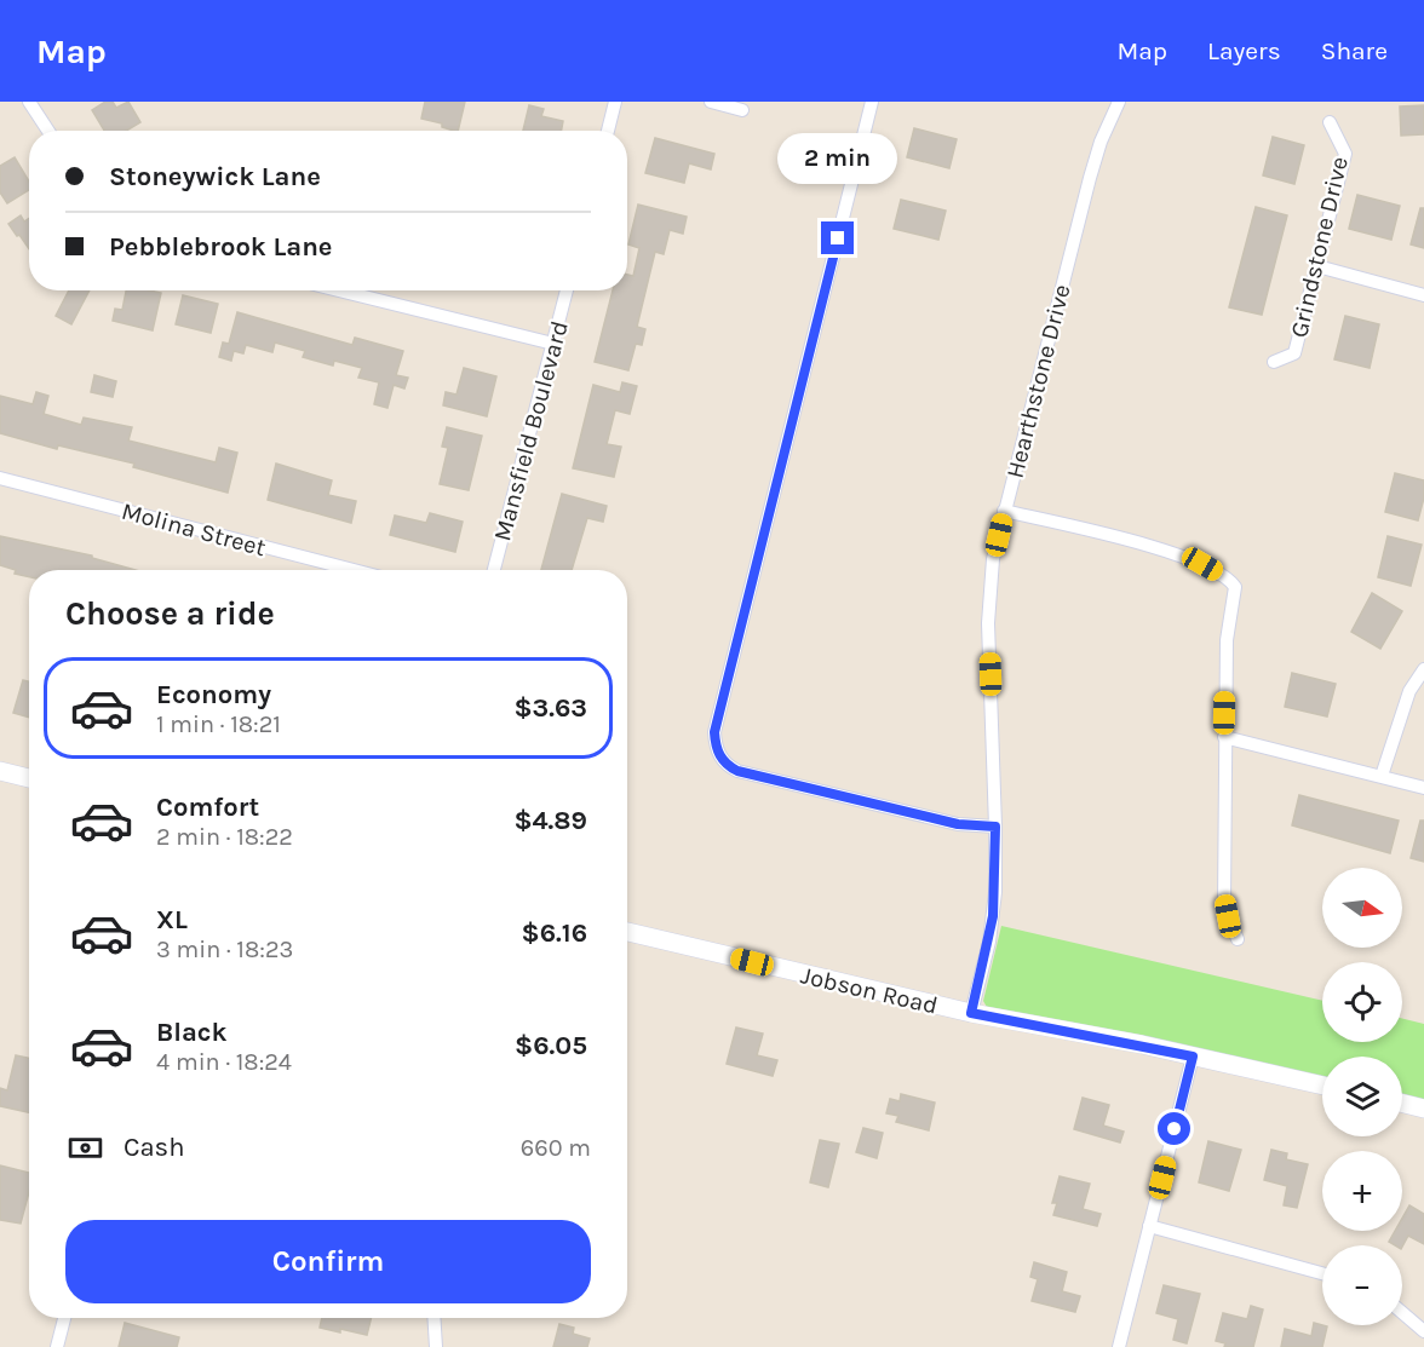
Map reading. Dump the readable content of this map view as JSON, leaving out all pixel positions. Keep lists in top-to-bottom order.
{
  "streets": {
    "street": [
      "Grindstone Drive",
      "Hearthstone Drive",
      "Mansfield Boulevard",
      "Molina Street",
      "Jobson Road"
    ]
  },
  "crossings": [
    ["Hearthstone Drive", "Jobson Road"]
  ],
  "north": "right",
  "page": {
    "header": "Map",
    "nav": ["Map", "Layers", "Share"],
    "banner": ["Stoneywick Lane", "Pebblebrook Lane"],
    "bubble": "2 min",
    "heading": "Choose a ride",
    "list": [
      {
        "name": "Economy",
        "note": "1 min · 18:21",
        "value": "$3.63"
      },
      {
        "name": "Comfort",
        "note": "2 min · 18:22",
        "value": "$4.89"
      },
      {
        "name": "XL",
        "note": "3 min · 18:23",
        "value": "$6.16"
      },
      {
        "name": "Black",
        "note": "4 min · 18:24",
        "value": "$6.05"
      }
    ],
    "map_buttons": ["+", "−"],
    "pay": ["Cash", "660 m"],
    "buttons": "Confirm"
  }
}
